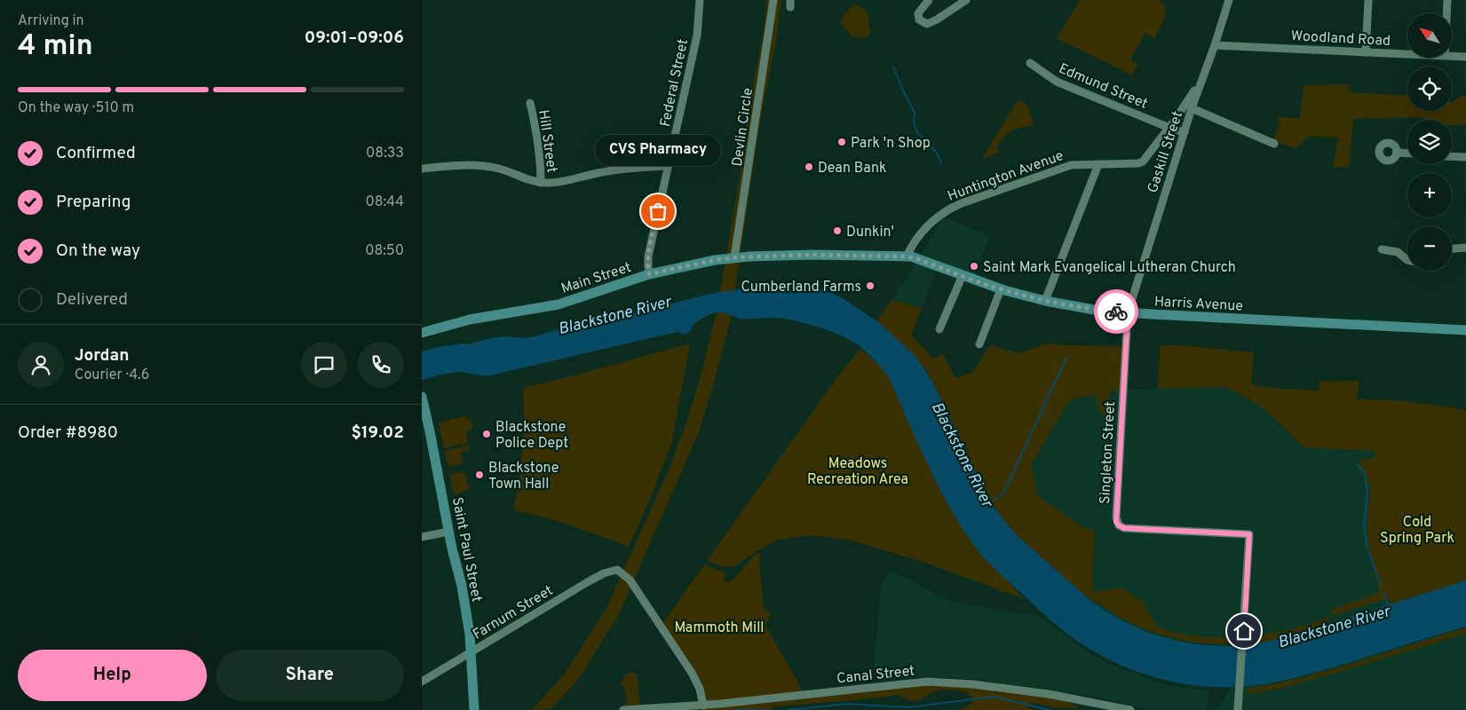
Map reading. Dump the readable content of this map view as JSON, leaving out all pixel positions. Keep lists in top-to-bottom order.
{
  "streets": {
    "main road": ["Main Street", "Harris Avenue", "Saint Paul Street"],
    "street": [
      "Woodland Road",
      "Federal Street",
      "Edmund Street",
      "Devlin Circle",
      "Hill Street",
      "Gaskill Street",
      "Huntington Avenue",
      "Singleton Street",
      "Farnum Street",
      "Canal Street"
    ]
  },
  "crossings": [
    ["Woodland Road", "Gaskill Street"],
    ["Federal Street", "Main Street"],
    ["Edmund Street", "Huntington Avenue"],
    ["Devlin Circle", "Main Street"],
    ["Gaskill Street", "Huntington Avenue"],
    ["Gaskill Street", "Harris Avenue"],
    ["Gaskill Street", "Singleton Street"],
    ["Huntington Avenue", "Main Street"],
    ["Huntington Avenue", "Harris Avenue"],
    ["Main Street", "Harris Avenue"],
    ["Harris Avenue", "Singleton Street"],
    ["Saint Paul Street", "Farnum Street"],
    ["Farnum Street", "Canal Street"]
  ],
  "water": ["Blackstone River"],
  "parks": ["Meadows Recreation Area", "Cold Spring Park", "Mammoth Mill"],
  "places": [
    "Park 'n Shop",
    "Dean Bank",
    "CVS Pharmacy",
    "Dunkin'",
    "Saint Mark Evangelical Lutheran Church",
    "Cumberland Farms",
    "Blackstone Police Dept",
    "Blackstone Town Hall"
  ],
  "north": "top left",
  "page": {
    "heading": ["4 min", "Arriving in", "09:01–09:06"],
    "panel": [
      "Jordan",
      "Courier · 4.6",
      "Order #8980",
      "$19.02"
    ],
    "map_buttons": ["+", "−"],
    "bar": "On the way · 510 m",
    "list": [
      ["Confirmed", "08:33"],
      ["Preparing", "08:44"],
      ["On the way", "08:50"],
      "Delivered"
    ],
    "bubble": "CVS Pharmacy",
    "buttons": ["Help", "Share"]
  }
}
